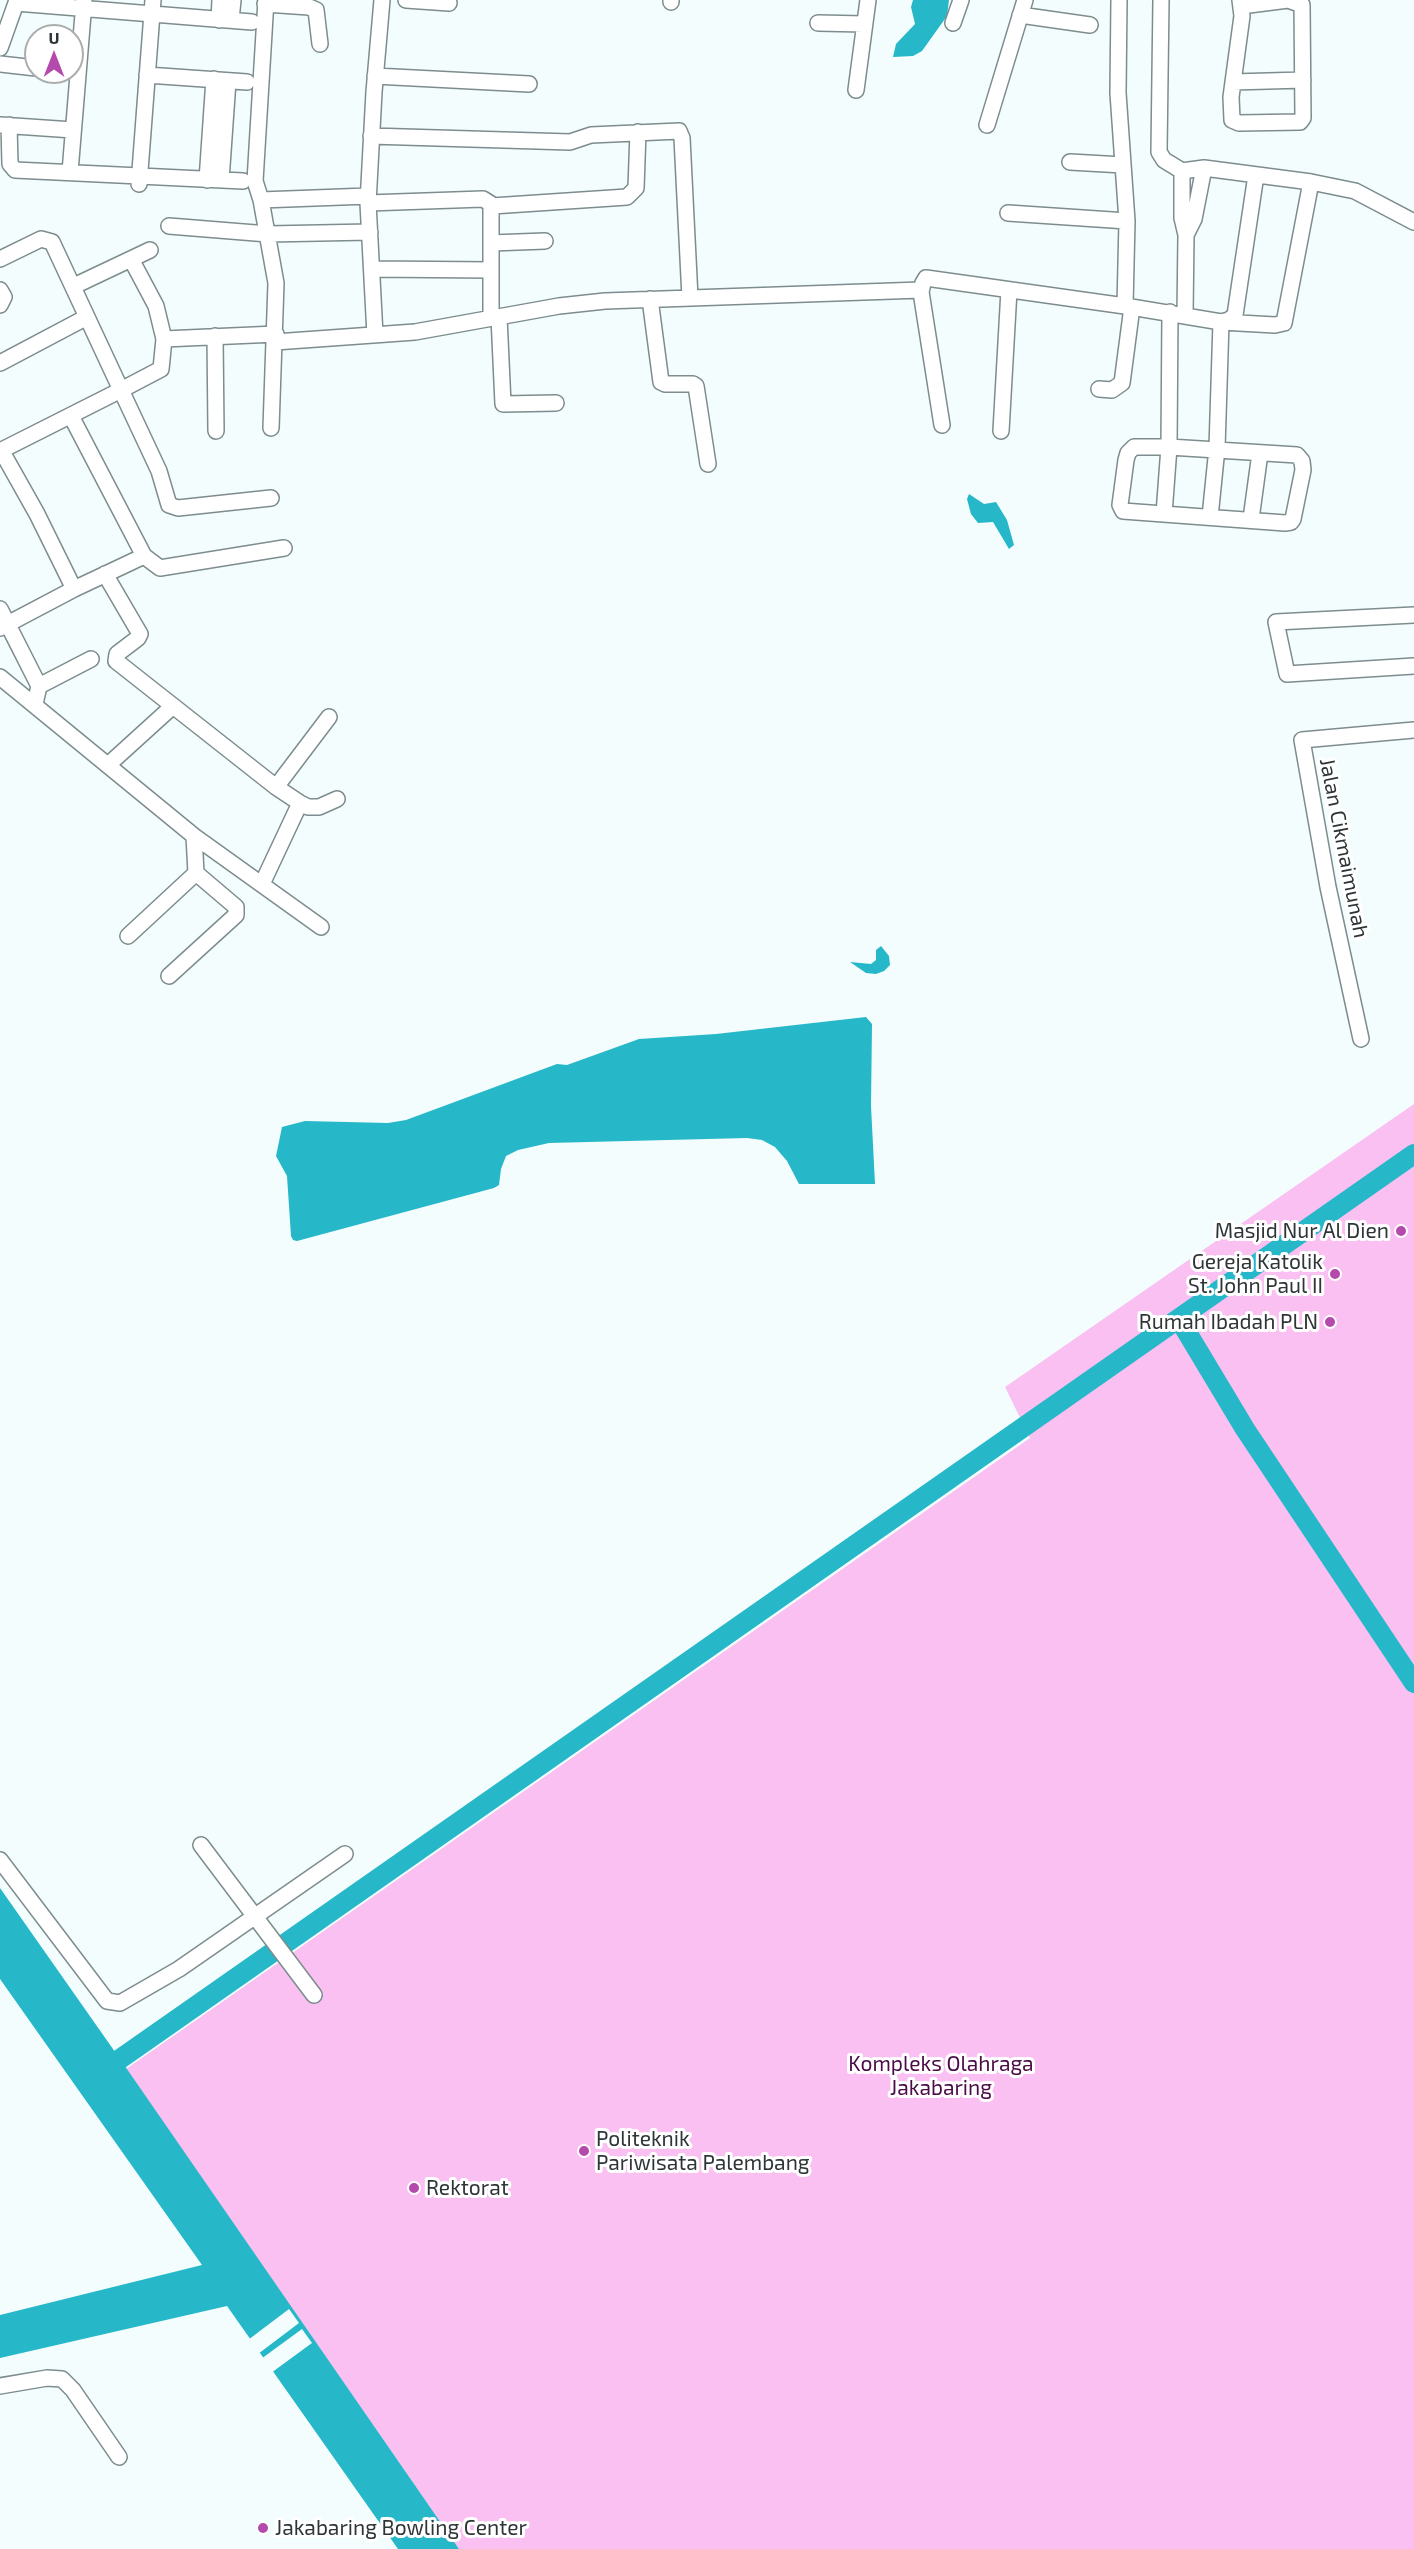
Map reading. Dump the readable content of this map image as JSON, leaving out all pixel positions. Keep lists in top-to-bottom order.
{
  "streets": {
    "street": ["Jalan Cikmaimunah"]
  },
  "parks": ["Kompleks Olahraga Jakabaring"],
  "places": [
    "Masjid Nur Al Dien",
    "Gereja Katolik St. John Paul II",
    "Rumah Ibadah PLN",
    "Politeknik Pariwisata Palembang",
    "Rektorat",
    "Jakabaring Bowling Center"
  ],
  "north": "top"
}
